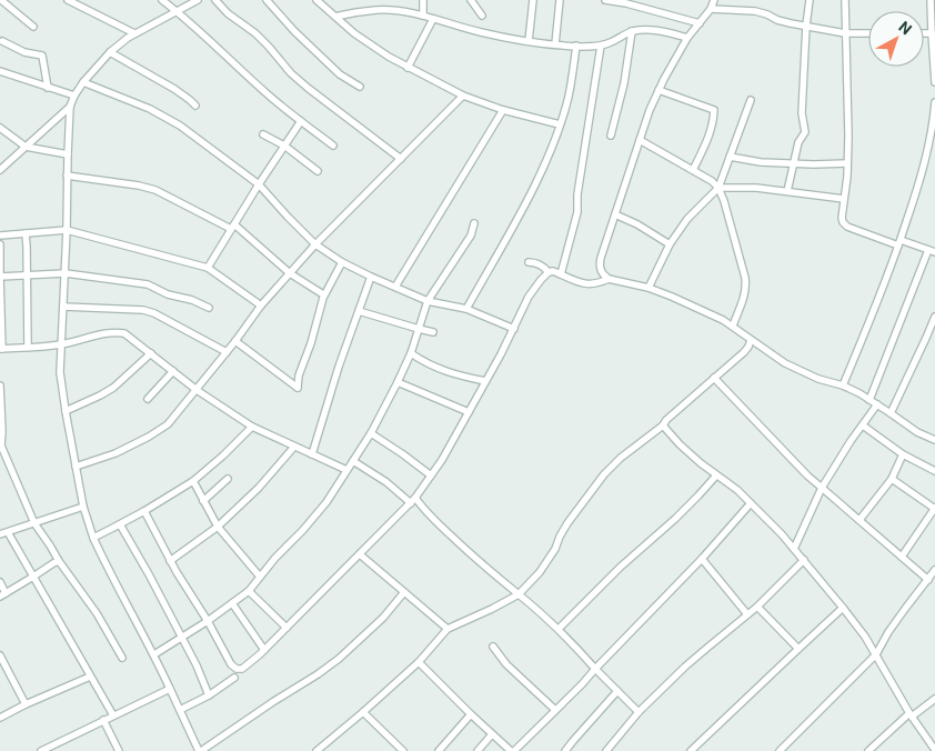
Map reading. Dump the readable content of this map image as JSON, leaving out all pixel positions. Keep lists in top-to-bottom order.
{
  "north": "top right"
}
